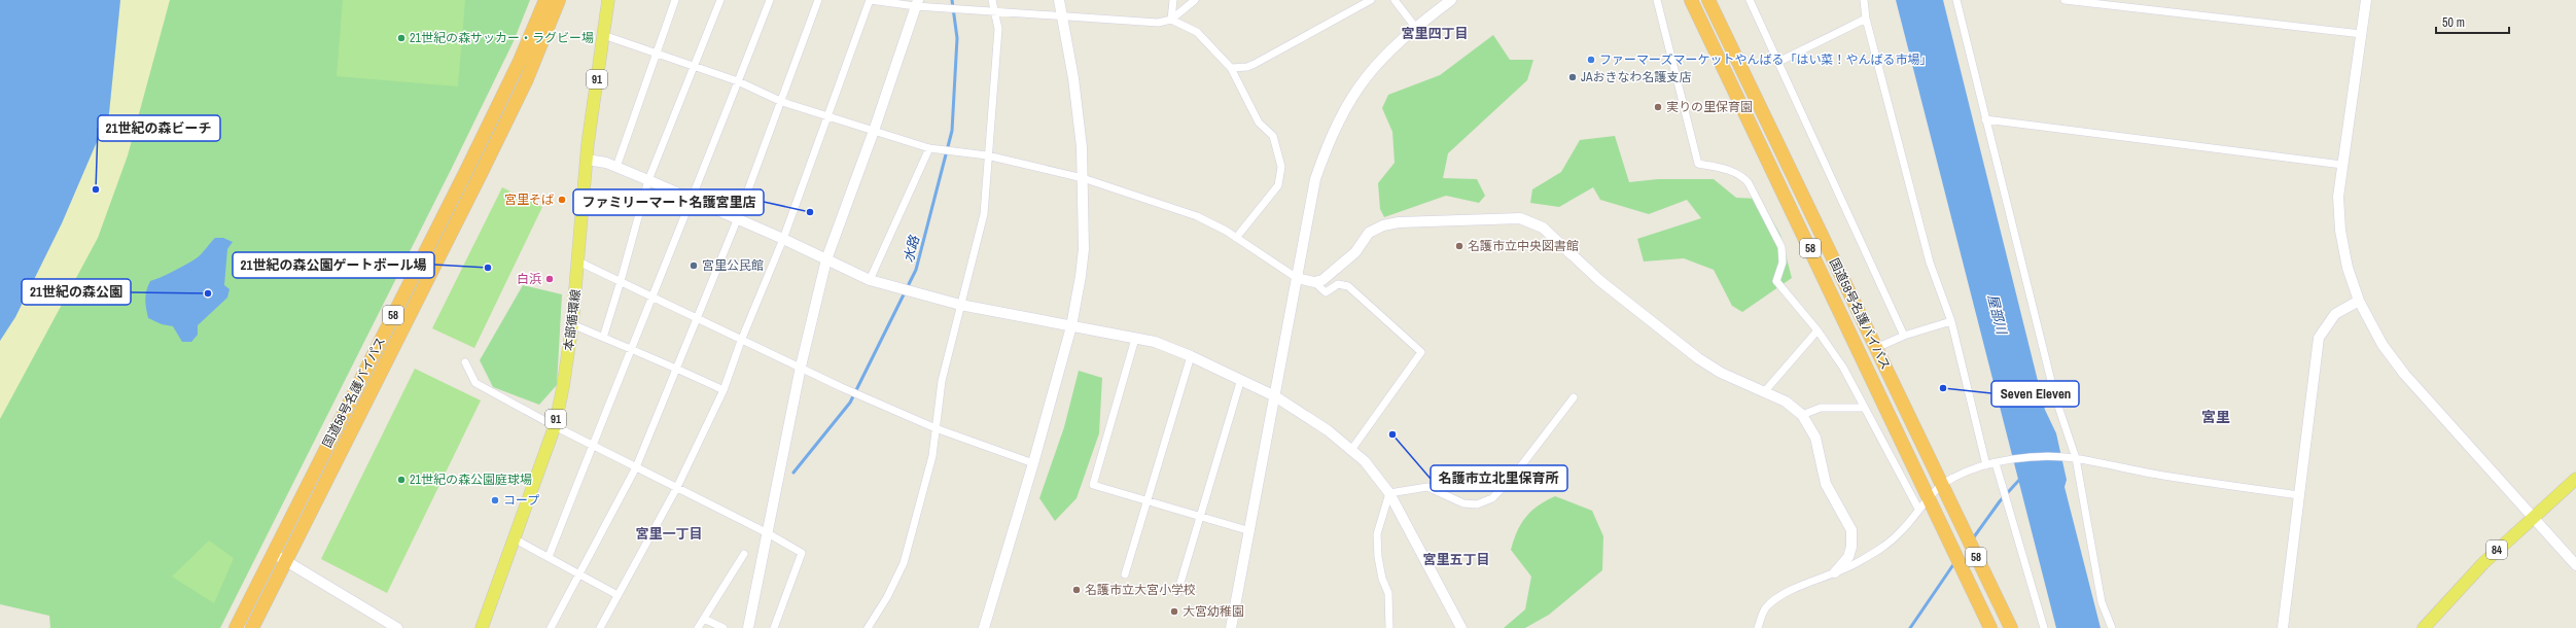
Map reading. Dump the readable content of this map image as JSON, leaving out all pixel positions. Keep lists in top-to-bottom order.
{
  "streets": {
    "highway": ["58", "国道58号名護バイパス"],
    "main road": ["91", "本部循環線", "84"]
  },
  "districts": [
    "宮里四丁目",
    "宮里",
    "宮里一丁目",
    "宮里五丁目"
  ],
  "water": ["水路", "屋部川"],
  "places": [
    "21世紀の森サッカー・ラグビー場",
    "ファーマーズマーケットやんばる「はい菜！やんばる市場」",
    "JAおきなわ名護支店",
    "実りの里保育園",
    "21世紀の森ビーチ",
    "宮里そば",
    "ファミリーマート名護宮里店",
    "名護市立中央図書館",
    "宮里公民館",
    "21世紀の森公園ゲートボール場",
    "白浜",
    "21世紀の森公園",
    "Seven Eleven",
    "名護市立北里保育所",
    "21世紀の森公園庭球場",
    "コープ",
    "名護市立大宮小学校",
    "大宮幼稚園"
  ],
  "scale_bar": "50 m"
}
